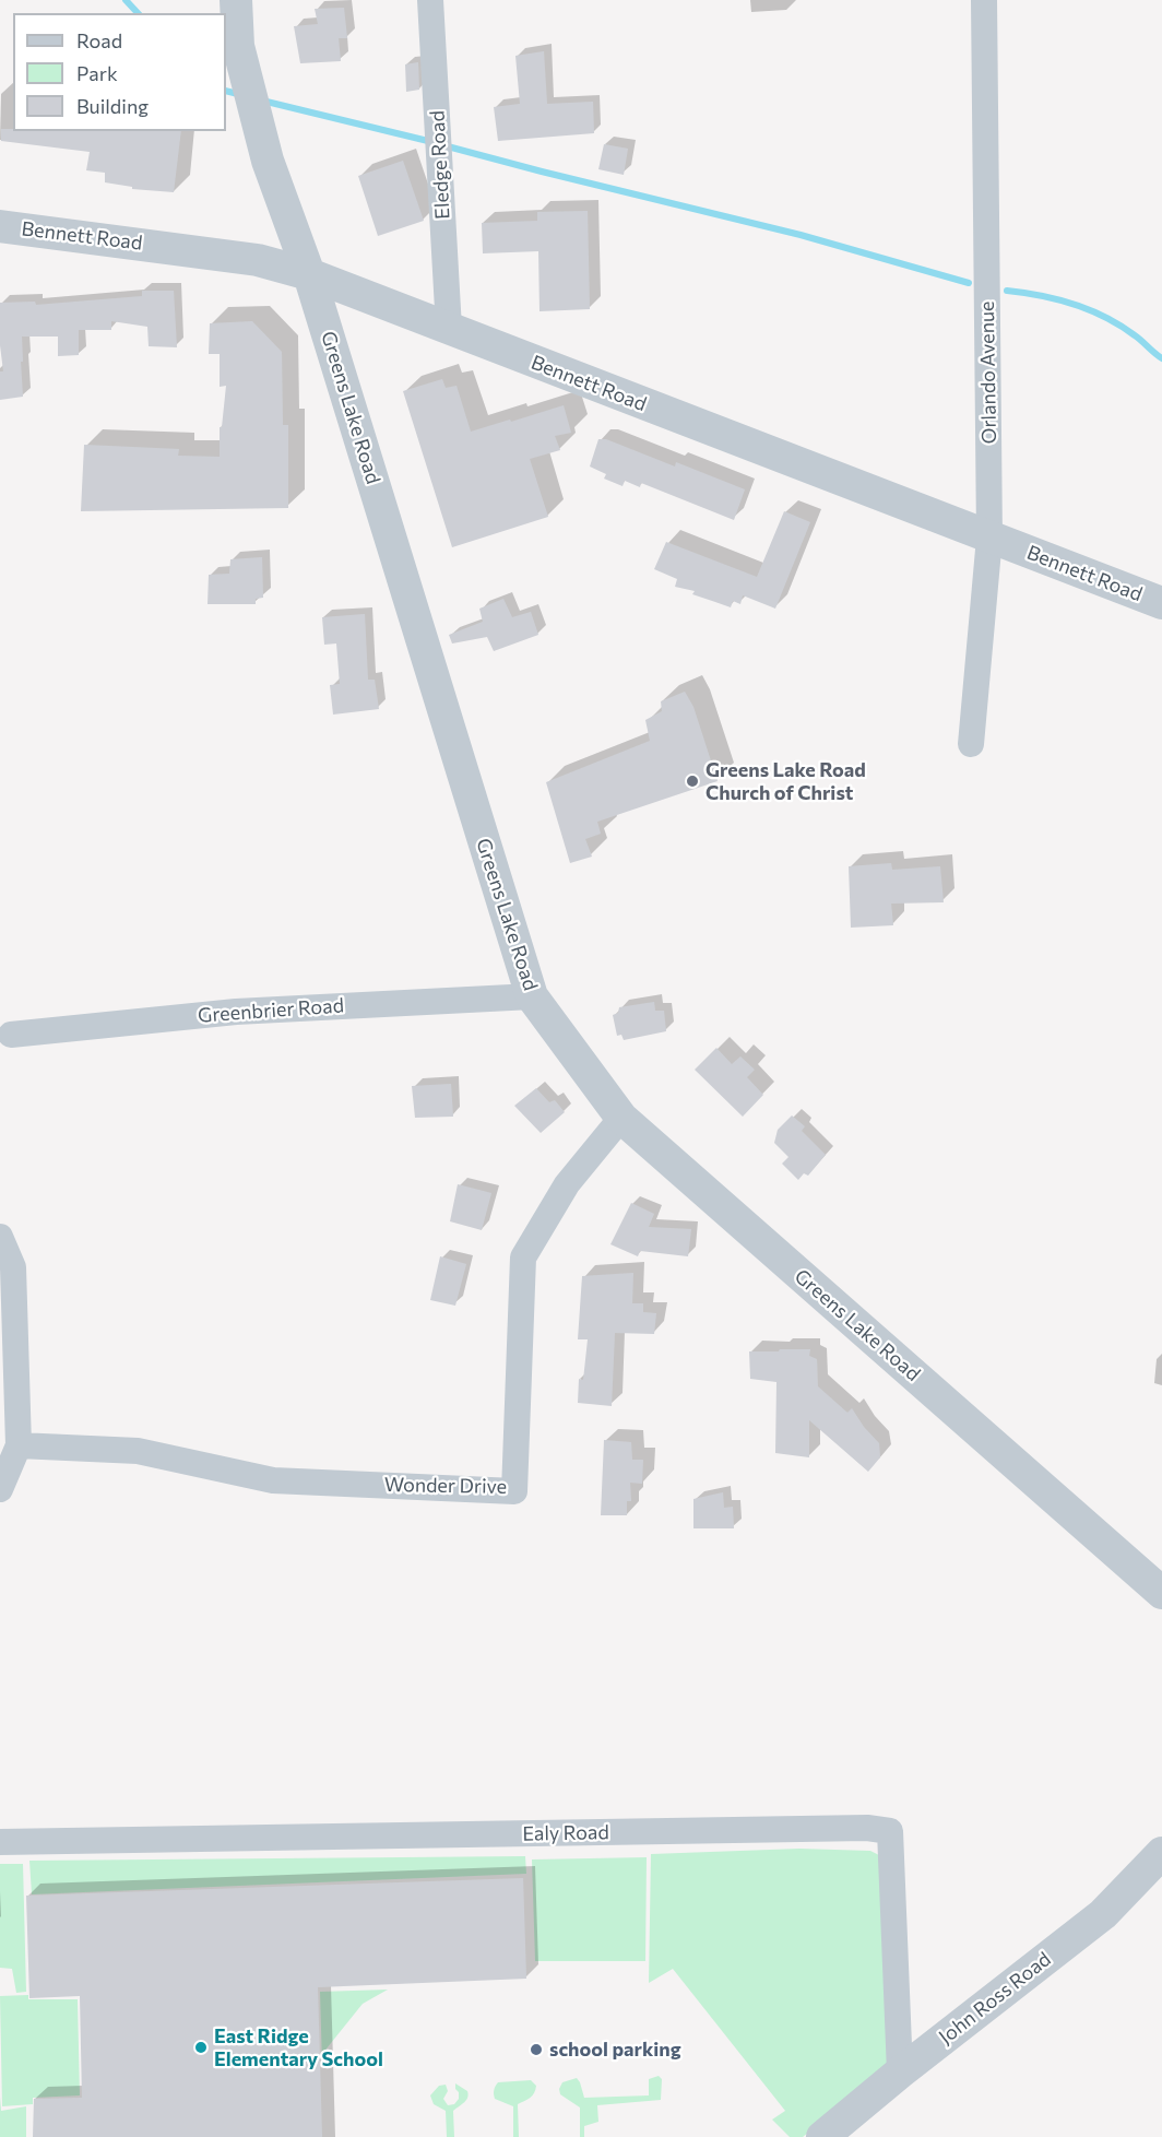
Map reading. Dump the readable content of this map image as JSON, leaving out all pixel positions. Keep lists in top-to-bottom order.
{
  "streets": {
    "street": [
      "Eledge Road",
      "Bennett Road",
      "Orlando Avenue",
      "Greens Lake Road",
      "Greenbrier Road",
      "Wonder Drive",
      "Ealy Road",
      "John Ross Road"
    ]
  },
  "crossings": [
    ["Eledge Road", "Bennett Road"],
    ["Bennett Road", "Orlando Avenue"],
    ["Bennett Road", "Greens Lake Road"],
    ["Greens Lake Road", "Greenbrier Road"],
    ["Greens Lake Road", "Wonder Drive"],
    ["Ealy Road", "John Ross Road"]
  ],
  "places": ["Greens Lake Road Church of Christ", "East Ridge Elementary School", "school parking"],
  "legend": ["Road", "Park", "Building"]
}
